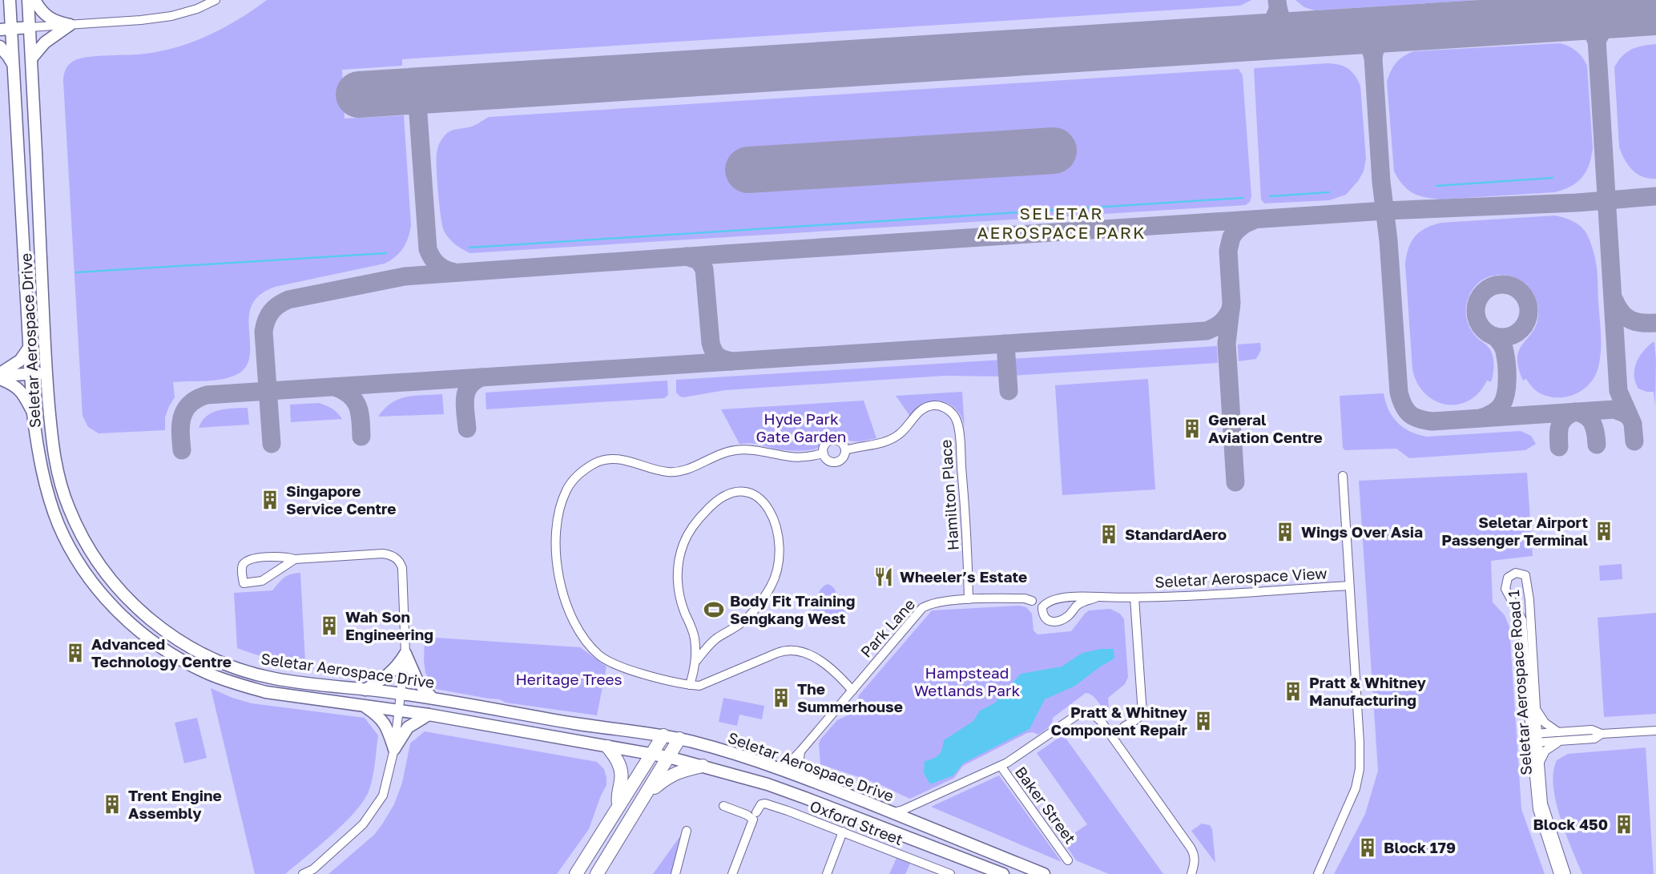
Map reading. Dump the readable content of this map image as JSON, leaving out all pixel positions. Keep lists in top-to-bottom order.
{
  "streets": {
    "street": [
      "Seletar Aerospace Drive",
      "Hamilton Place",
      "Seletar Aerospace View",
      "Park Lane",
      "Seletar Aerospace Road 1",
      "Baker Street",
      "Oxford Street"
    ]
  },
  "crossings": [
    ["Seletar Aerospace Drive", "Park Lane"],
    ["Hamilton Place", "Park Lane"]
  ],
  "districts": ["SELETAR AEROSPACE PARK"],
  "parks": ["Hyde Park Gate Garden", "Hampstead Wetlands Park", "Heritage Trees"],
  "places": {
    "building": [
      "General Aviation Centre",
      "Singapore Service Centre",
      "Seletar Airport Passenger Terminal",
      "Wings Over Asia",
      "StandardAero",
      "Wah Son Engineering",
      "Advanced Technology Centre",
      "Pratt & Whitney Manufacturing",
      "The Summerhouse",
      "Pratt & Whitney Component Repair",
      "Trent Engine Assembly",
      "Block 450",
      "Block 179"
    ],
    "restaurant": ["Wheeler’s Estate"],
    "sports": ["Body Fit Training Sengkang West"]
  }
}
